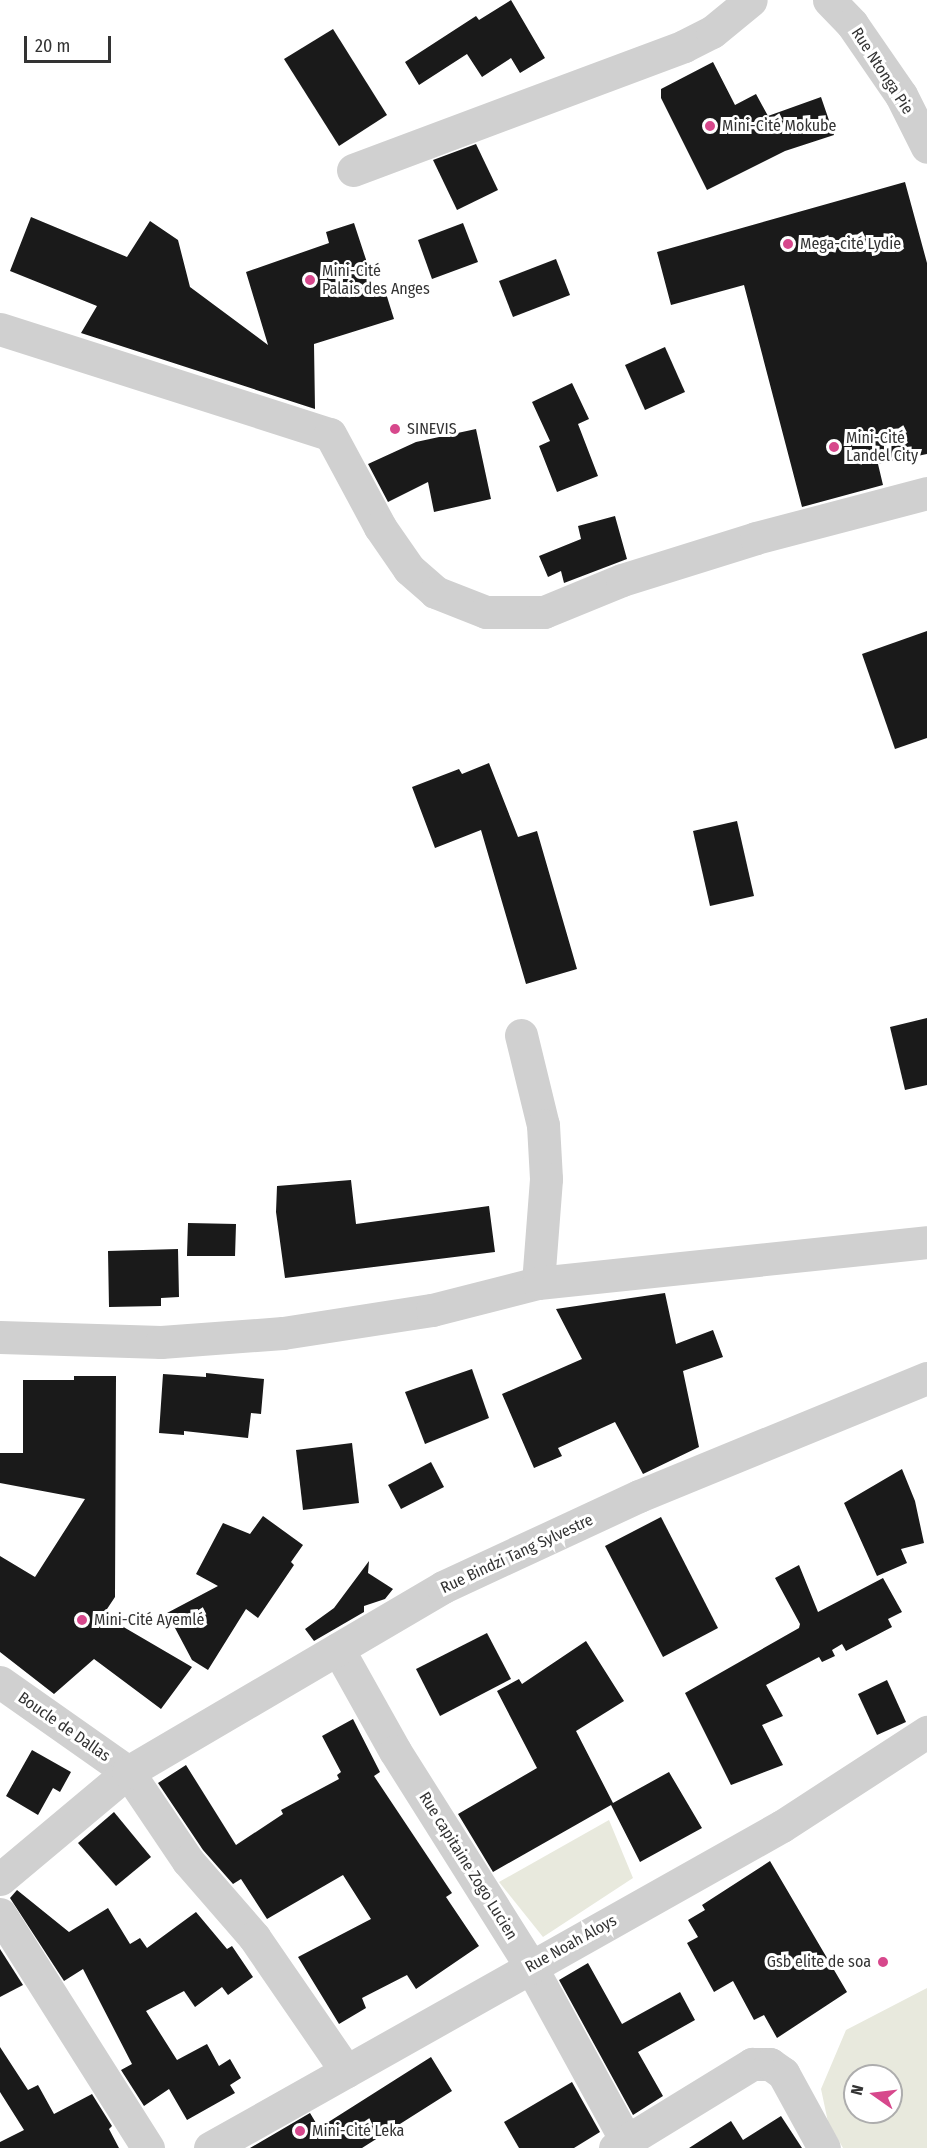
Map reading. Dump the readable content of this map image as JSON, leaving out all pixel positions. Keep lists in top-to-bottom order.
{
  "streets": {
    "street": [
      "Rue Ntonga Pie",
      "Rue Bindzi Tang Sylvestre",
      "Boucle de Dallas",
      "Rue capitaine Zogo Lucien",
      "Rue Noah Aloys"
    ]
  },
  "crossings": [
    ["Rue Bindzi Tang Sylvestre", "Boucle de Dallas"],
    ["Rue Bindzi Tang Sylvestre", "Rue capitaine Zogo Lucien"],
    ["Rue capitaine Zogo Lucien", "Rue Noah Aloys"]
  ],
  "places": [
    "Mini-Cité Mokube",
    "Mega-cité Lydie",
    "Mini-Cité Palais des Anges",
    "SINEVIS",
    "Mini-Cité Landel City",
    "Mini-Cité Ayemlé",
    "Gsb elite de soa",
    "Mini-Cité Leka"
  ],
  "scale_bar": "20 m",
  "north": "left"
}
